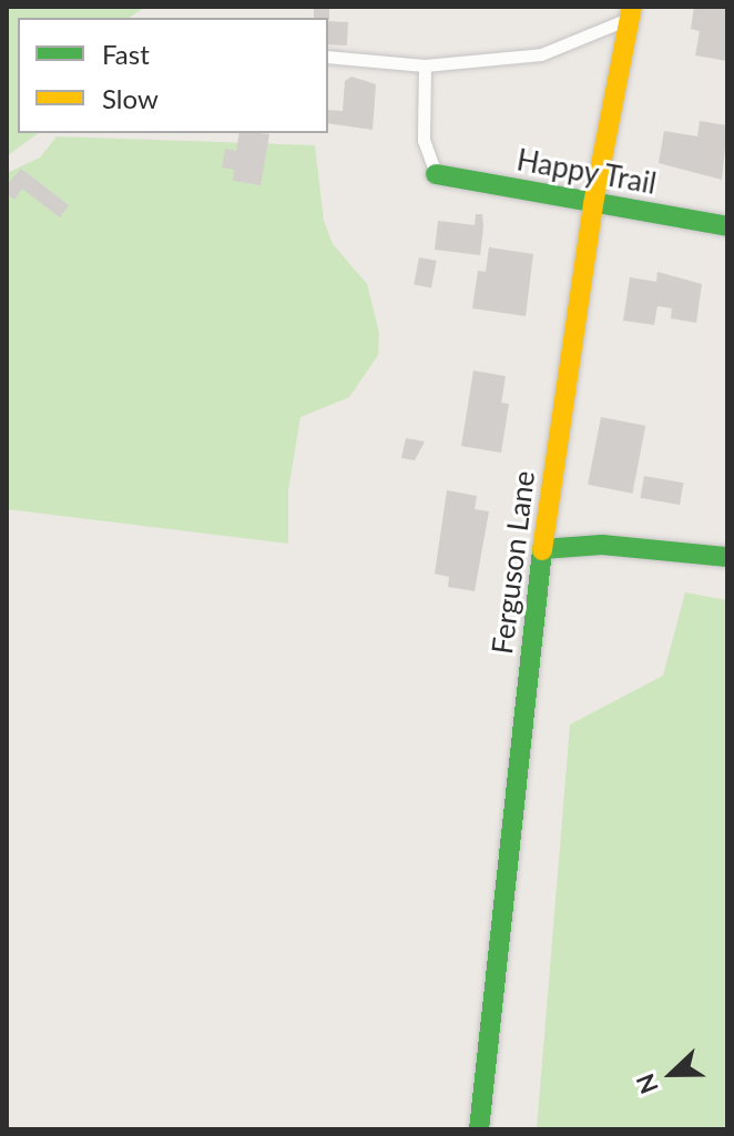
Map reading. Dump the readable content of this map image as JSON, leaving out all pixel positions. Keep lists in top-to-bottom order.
{
  "streets": {
    "street": ["Happy Trail", "Ferguson Lane"]
  },
  "crossings": [
    ["Happy Trail", "Ferguson Lane"]
  ],
  "legend": ["Fast", "Slow"],
  "north": "left"
}
